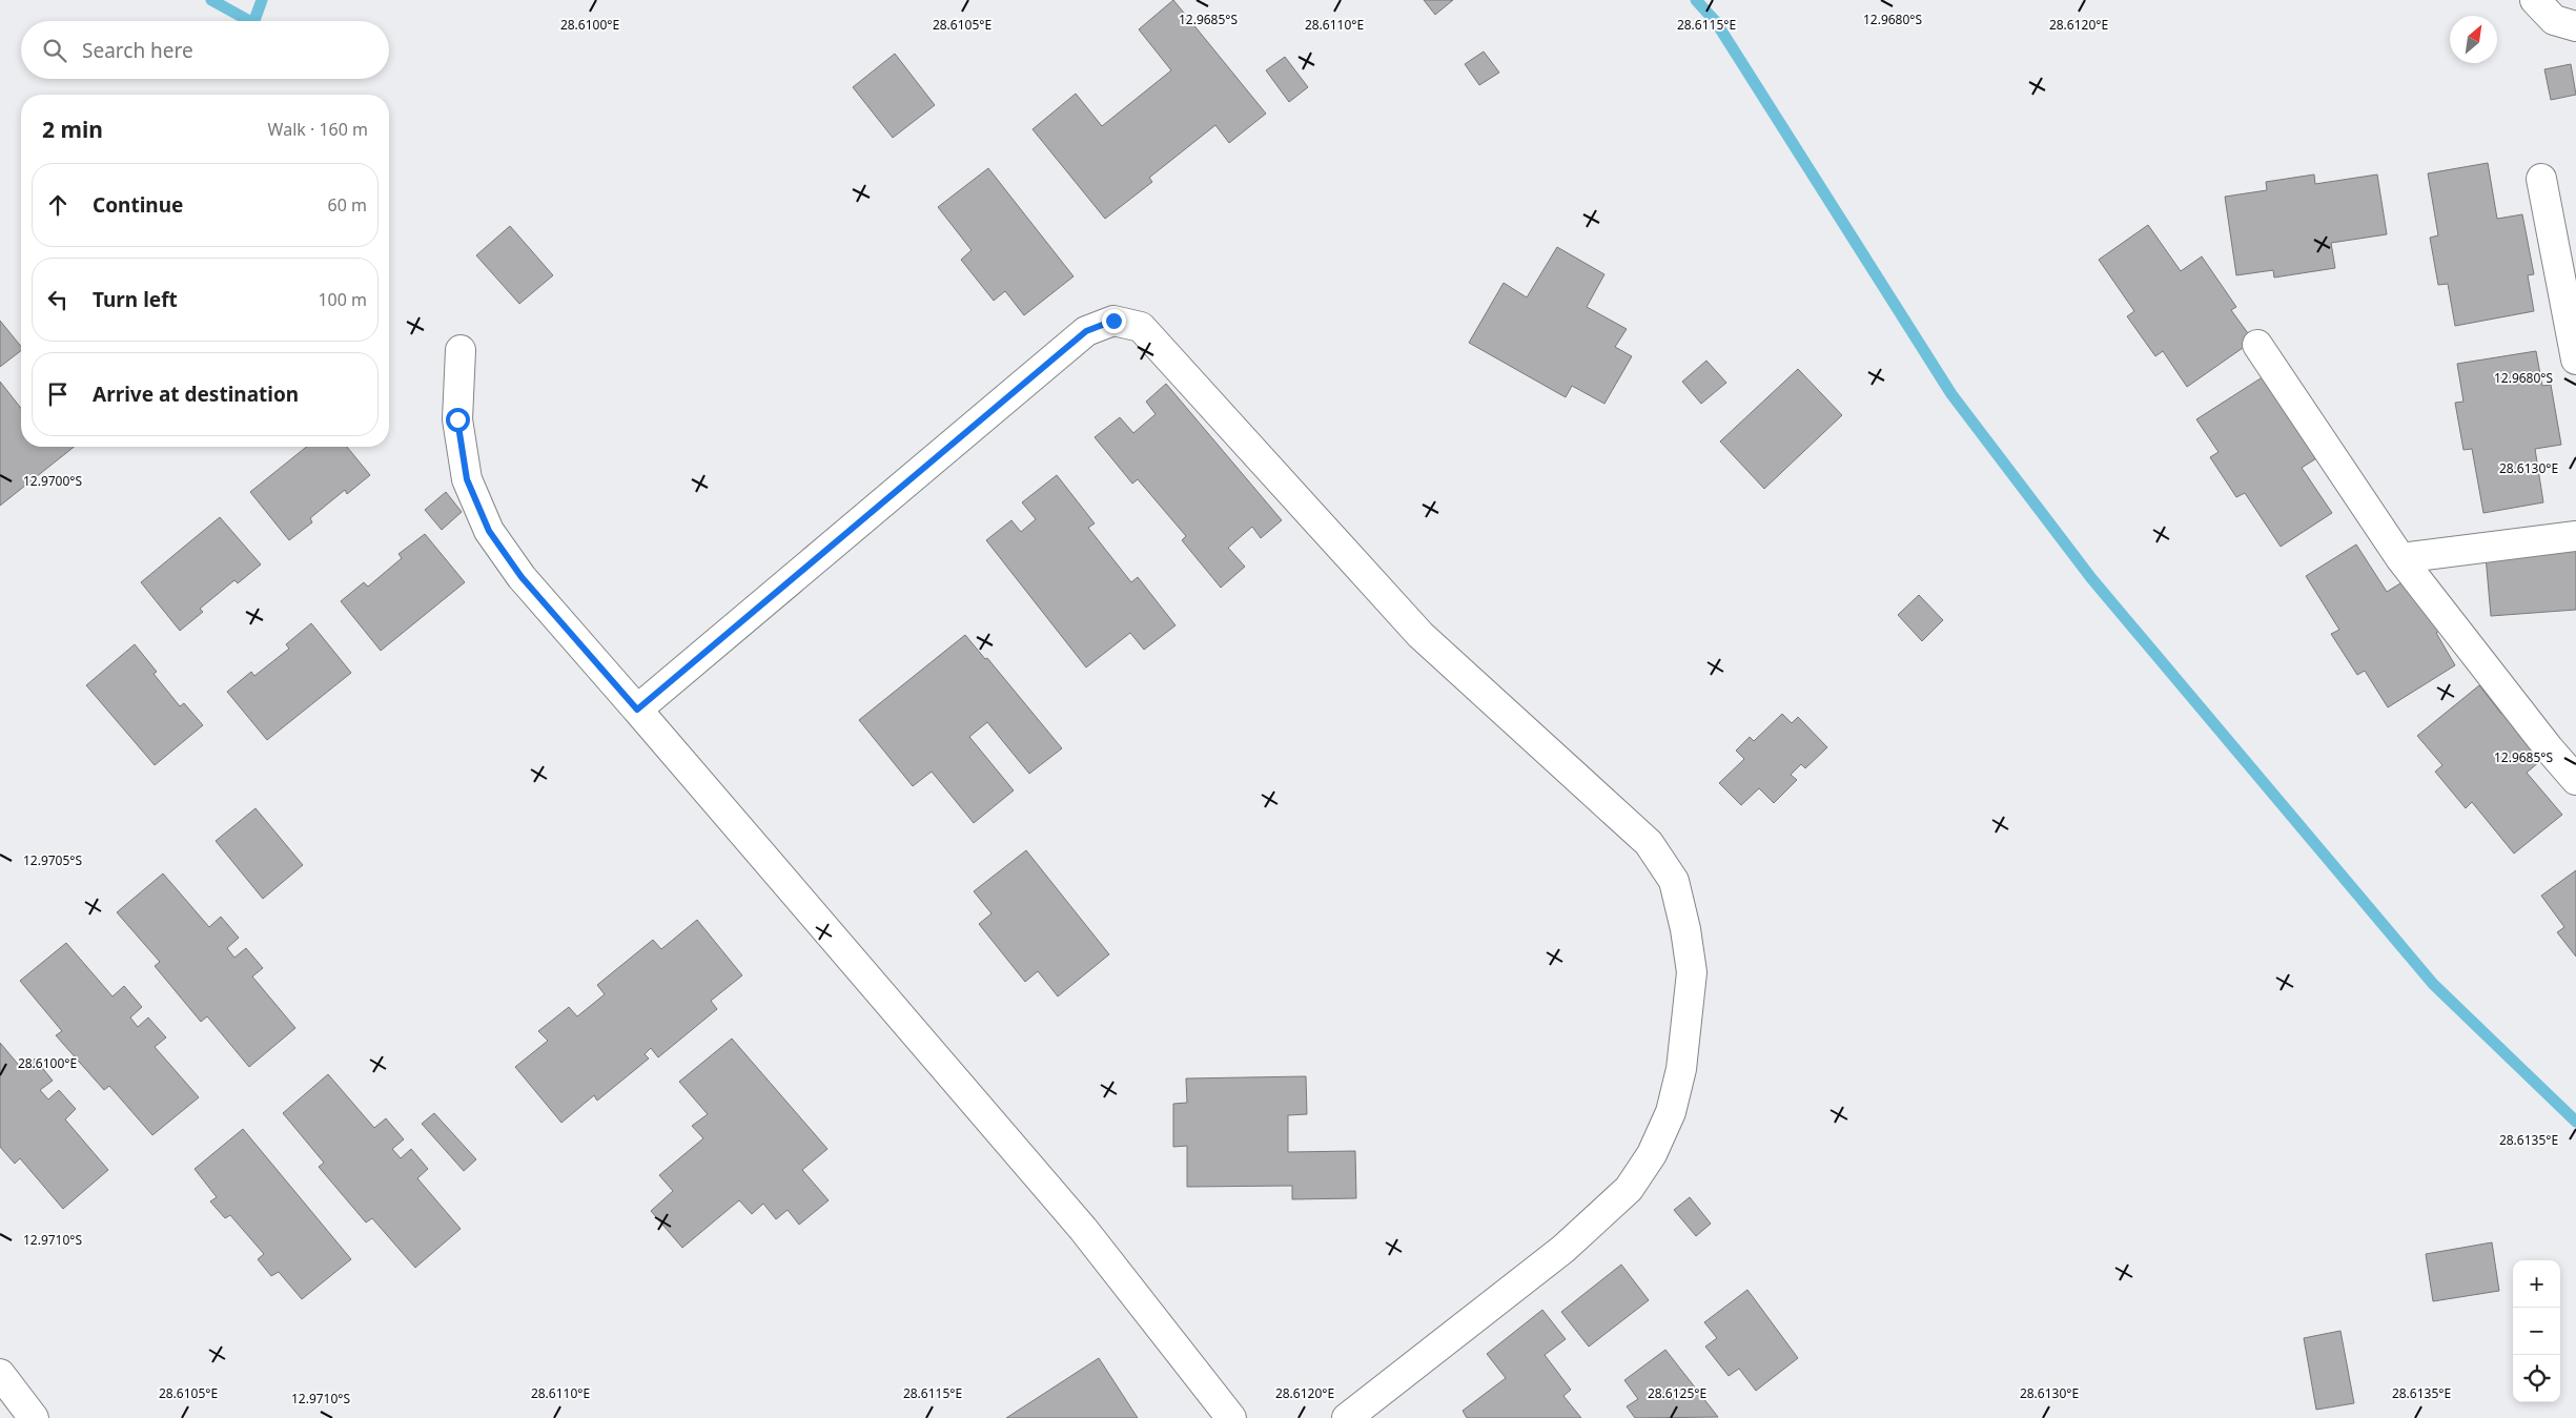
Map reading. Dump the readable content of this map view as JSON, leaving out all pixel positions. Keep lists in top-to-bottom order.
{
  "north": "top right",
  "page": {
    "search": "Search here",
    "heading": ["2 min", "Walk · 160 m"],
    "list": [
      ["Continue", "60 m"],
      ["Turn left", "100 m"],
      "Arrive at destination"
    ],
    "map_buttons": ["+", "−"]
  },
  "coordinates": [
    "12.9685°S",
    "12.9680°S",
    "28.6100°E",
    "28.6105°E",
    "28.6110°E",
    "28.6115°E",
    "28.6120°E",
    "28.6130°E",
    "12.9700°S",
    "12.9705°S",
    "28.6135°E",
    "12.9710°S",
    "28.6125°E"
  ]
}
